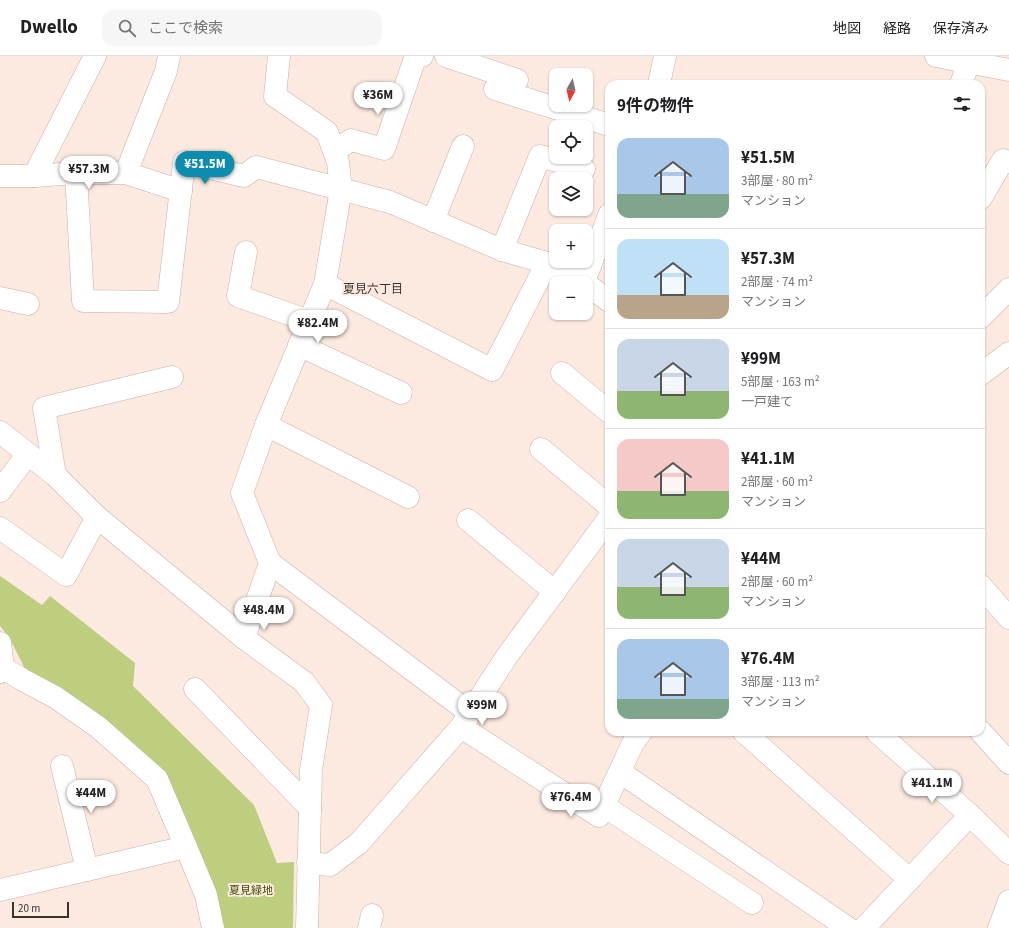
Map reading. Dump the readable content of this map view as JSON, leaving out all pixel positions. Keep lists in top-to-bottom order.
{
  "districts": ["夏見六丁目"],
  "parks": ["夏見緑地"],
  "scale_bar": "20 m",
  "north": "bottom",
  "page": {
    "header": "Dwello",
    "search": "ここで検索",
    "nav": ["地図", "経路", "保存済み"],
    "map_buttons": ["+", "−"],
    "heading": "9件の物件",
    "price": [
      "¥36M",
      "¥51.5M",
      "¥57.3M",
      "¥82.4M",
      "¥48.4M",
      "¥99M",
      "¥41.1M",
      "¥44M",
      "¥76.4M"
    ],
    "list": [
      {
        "name": "¥51.5M",
        "note": "3部屋 · 80 m² · マンション"
      },
      {
        "name": "¥57.3M",
        "note": "2部屋 · 74 m² · マンション"
      },
      {
        "name": "¥99M",
        "note": "5部屋 · 163 m² · 一戸建て"
      },
      {
        "name": "¥41.1M",
        "note": "2部屋 · 60 m² · マンション"
      },
      {
        "name": "¥44M",
        "note": "2部屋 · 60 m² · マンション"
      },
      {
        "name": "¥76.4M",
        "note": "3部屋 · 113 m² · マンション"
      }
    ],
    "scale": "20 m"
  }
}
